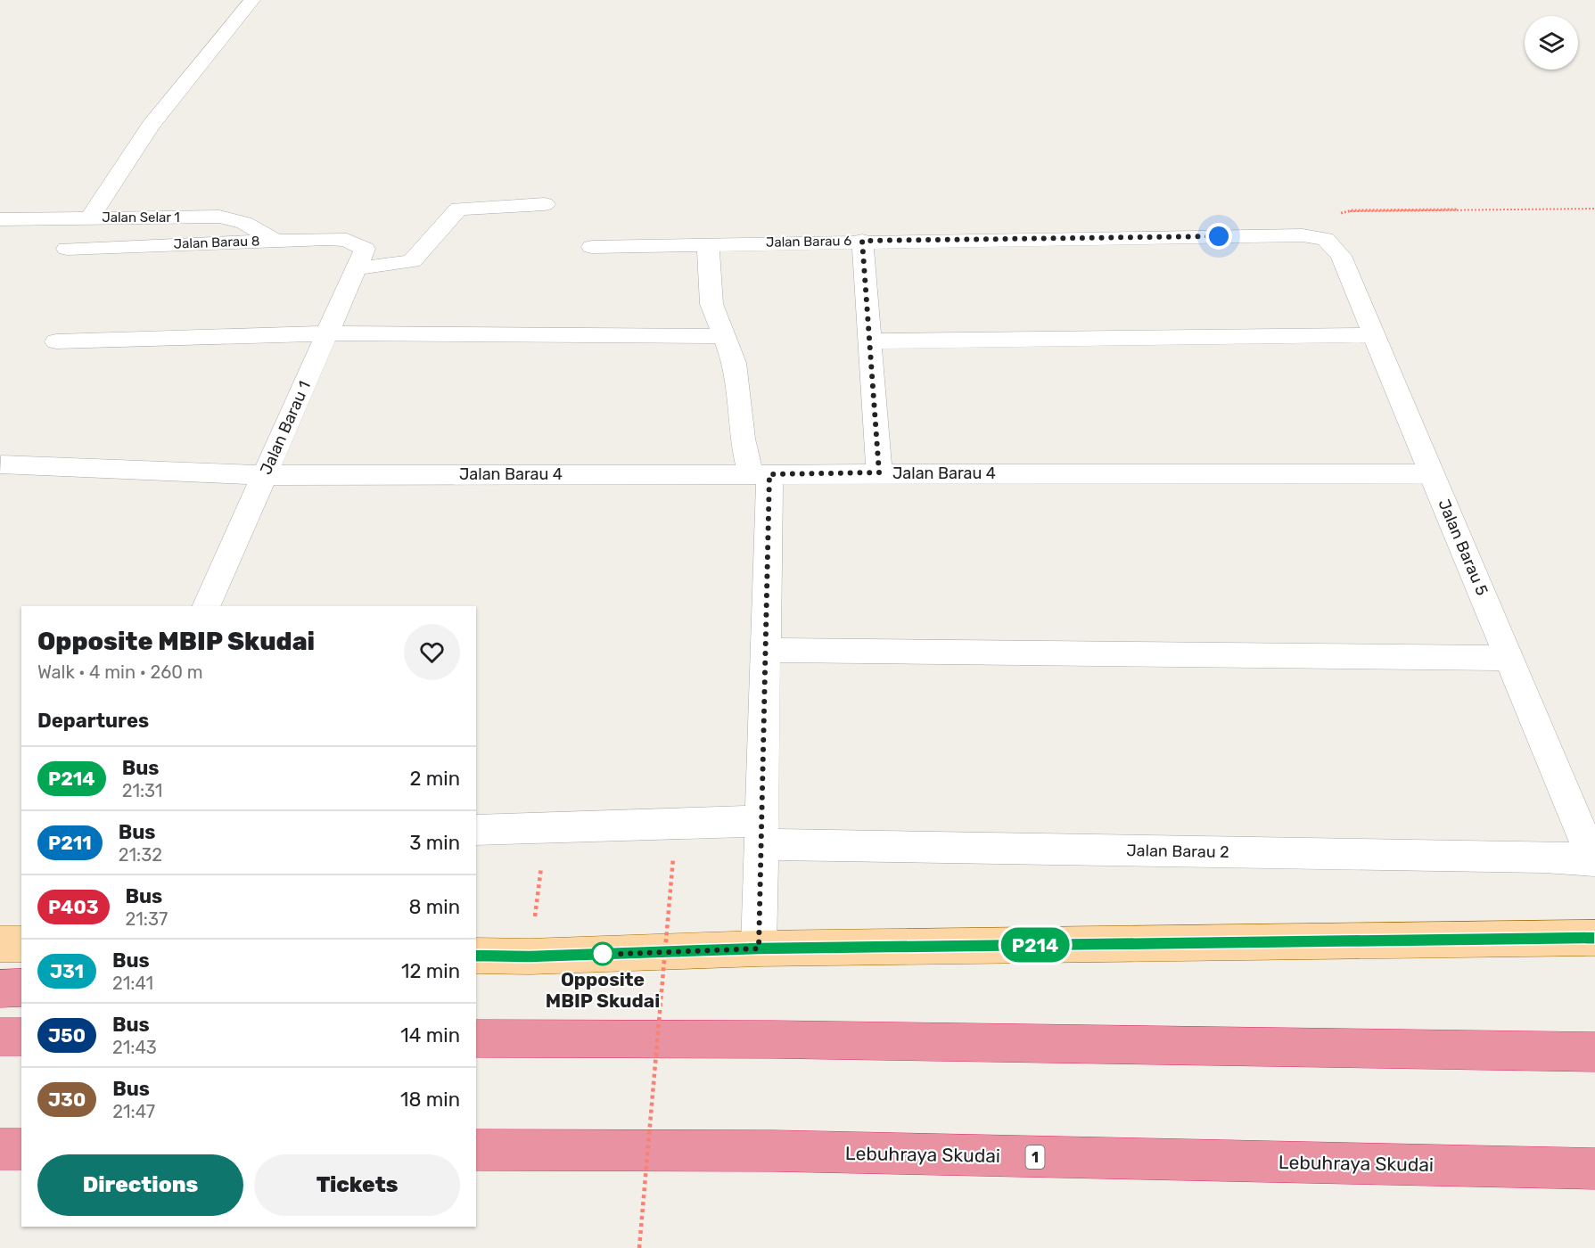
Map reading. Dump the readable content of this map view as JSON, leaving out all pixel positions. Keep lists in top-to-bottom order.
{
  "streets": {
    "highway": ["Lebuhraya Skudai", "1"],
    "street": [
      "Jalan Selar 1",
      "Jalan Barau 6",
      "Jalan Barau 8",
      "Jalan Barau 1",
      "Jalan Barau 4",
      "Jalan Barau 5",
      "Jalan Barau 2"
    ]
  },
  "crossings": [
    ["Jalan Selar 1", "Jalan Barau 8"],
    ["Jalan Barau 6", "Jalan Barau 5"],
    ["Jalan Barau 8", "Jalan Barau 1"],
    ["Jalan Barau 1", "Jalan Barau 4"],
    ["Jalan Barau 4", "Jalan Barau 5"],
    ["Jalan Barau 5", "Jalan Barau 2"]
  ],
  "places": ["Opposite MBIP Skudai"],
  "lines": ["bus line P214"],
  "page": {
    "on_map": "P214",
    "heading": [
      ["Opposite MBIP Skudai", "Walk · 4 min · 260 m"],
      "Departures"
    ],
    "list": [
      {
        "mark": "P214",
        "name": "Bus",
        "note": "21:31",
        "value": "2 min"
      },
      {
        "mark": "P211",
        "name": "Bus",
        "note": "21:32",
        "value": "3 min"
      },
      {
        "mark": "P403",
        "name": "Bus",
        "note": "21:37",
        "value": "8 min"
      },
      {
        "mark": "J31",
        "name": "Bus",
        "note": "21:41",
        "value": "12 min"
      },
      {
        "mark": "J50",
        "name": "Bus",
        "note": "21:43",
        "value": "14 min"
      },
      {
        "mark": "J30",
        "name": "Bus",
        "note": "21:47",
        "value": "18 min"
      }
    ],
    "buttons": ["Directions", "Tickets"]
  }
}
